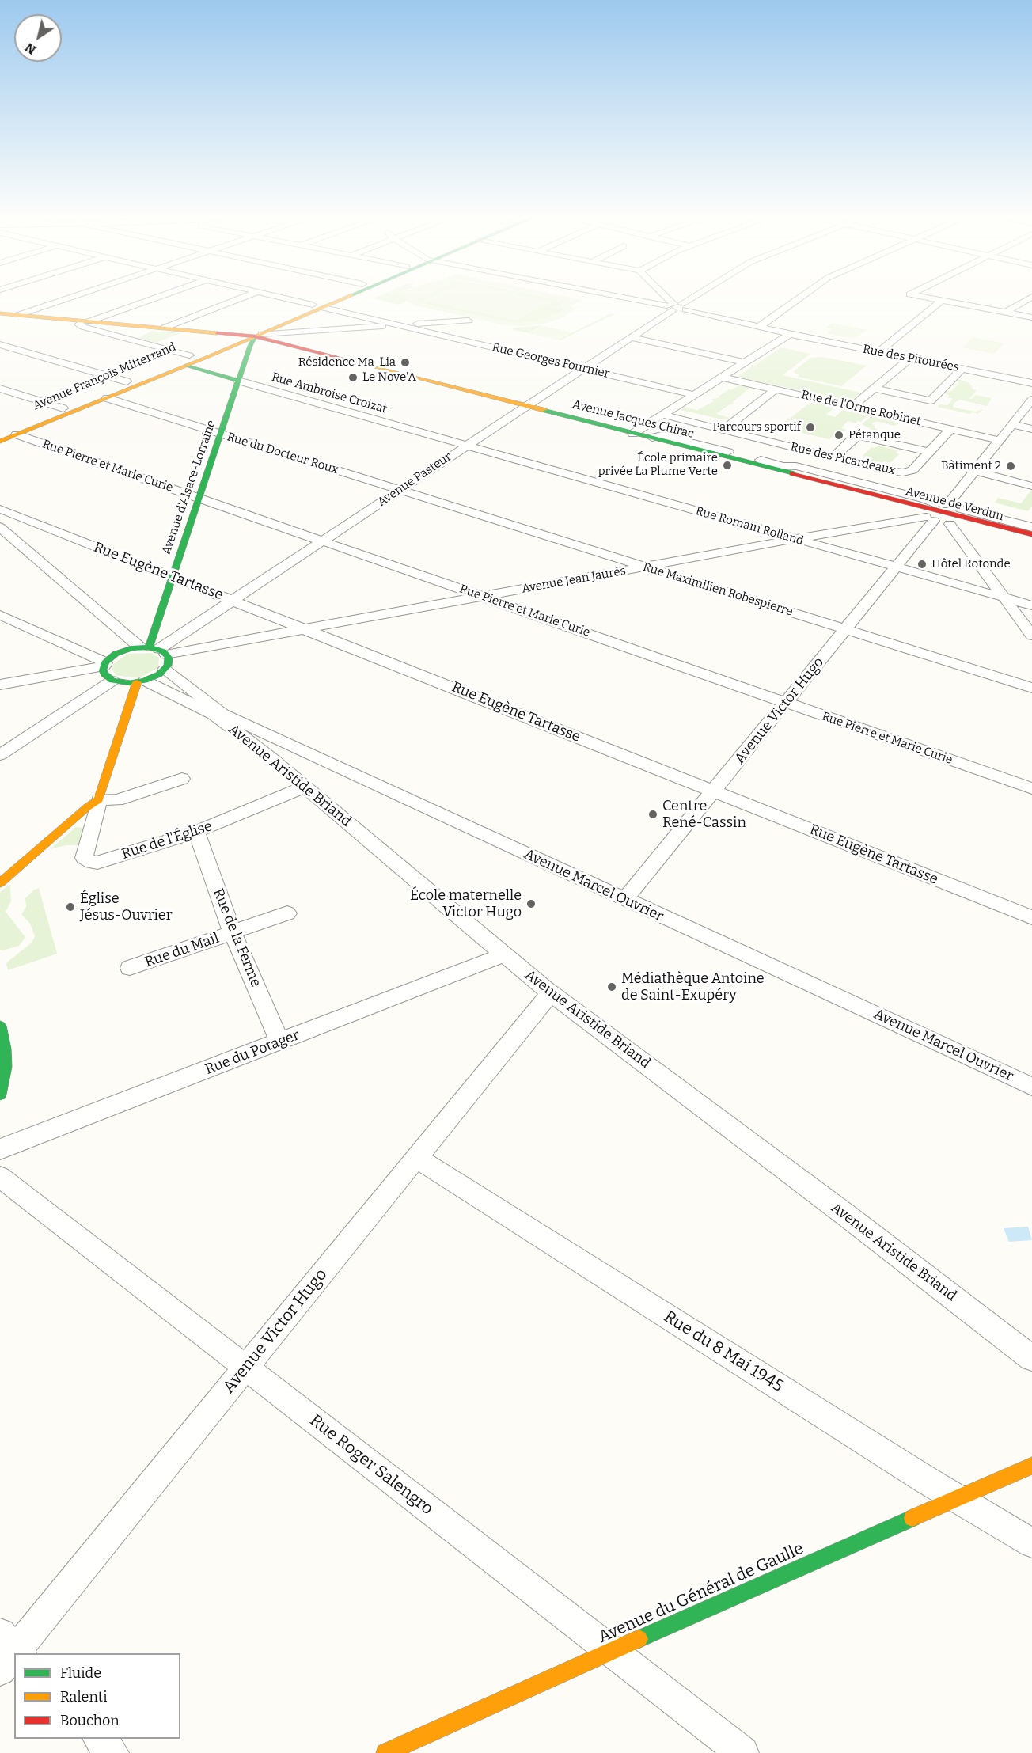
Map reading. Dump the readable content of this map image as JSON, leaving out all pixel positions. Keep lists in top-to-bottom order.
{
  "streets": {
    "main road": [
      "Avenue François Mitterrand",
      "Rue Ambroise Croizat",
      "Avenue Jacques Chirac",
      "Avenue d'Alsace-Lorraine",
      "Avenue de Verdun",
      "Avenue du Général de Gaulle"
    ],
    "street": [
      "Rue des Pitourées",
      "Rue Georges Fournier",
      "Rue de l'Orme Robinet",
      "Rue du Docteur Roux",
      "Rue des Picardeaux",
      "Rue Pierre et Marie Curie",
      "Avenue Pasteur",
      "Rue Romain Rolland",
      "Rue Eugène Tartasse",
      "Avenue Jean Jaurès",
      "Rue Maximilien Robespierre",
      "Avenue Victor Hugo",
      "Avenue Aristide Briand",
      "Rue de l'Église",
      "Avenue Marcel Ouvrier",
      "Rue de la Ferme",
      "Rue du Mail",
      "Rue du Potager",
      "Rue du 8 Mai 1945",
      "Rue Roger Salengro"
    ]
  },
  "crossings": [
    ["Rue des Pitourées", "Avenue Pasteur"],
    ["Rue Georges Fournier", "Avenue François Mitterrand"],
    ["Rue Georges Fournier", "Avenue Pasteur"],
    ["Avenue François Mitterrand", "Rue Ambroise Croizat"],
    ["Avenue François Mitterrand", "Avenue Jacques Chirac"],
    ["Avenue François Mitterrand", "Rue du Docteur Roux"],
    ["Avenue François Mitterrand", "Rue Pierre et Marie Curie"],
    ["Avenue François Mitterrand", "Avenue d'Alsace-Lorraine"],
    ["Rue Ambroise Croizat", "Avenue Pasteur"],
    ["Rue Ambroise Croizat", "Avenue d'Alsace-Lorraine"],
    ["Rue Ambroise Croizat", "Rue Romain Rolland"],
    ["Rue de l'Orme Robinet", "Rue des Picardeaux"],
    ["Rue de l'Orme Robinet", "Avenue Victor Hugo"],
    ["Avenue Jacques Chirac", "Avenue Pasteur"],
    ["Avenue Jacques Chirac", "Avenue d'Alsace-Lorraine"],
    ["Avenue Jacques Chirac", "Avenue de Verdun"],
    ["Avenue Jacques Chirac", "Avenue Jean Jaurès"],
    ["Avenue Jacques Chirac", "Avenue Victor Hugo"],
    ["Rue du Docteur Roux", "Avenue d'Alsace-Lorraine"],
    ["Rue du Docteur Roux", "Rue Maximilien Robespierre"],
    ["Rue Pierre et Marie Curie", "Avenue Pasteur"],
    ["Rue Pierre et Marie Curie", "Avenue d'Alsace-Lorraine"],
    ["Rue Pierre et Marie Curie", "Avenue Jean Jaurès"],
    ["Rue Pierre et Marie Curie", "Avenue Victor Hugo"],
    ["Avenue Pasteur", "Avenue d'Alsace-Lorraine"],
    ["Avenue Pasteur", "Rue Romain Rolland"],
    ["Avenue Pasteur", "Rue Eugène Tartasse"],
    ["Avenue Pasteur", "Avenue Jean Jaurès"],
    ["Avenue Pasteur", "Rue Maximilien Robespierre"],
    ["Avenue Pasteur", "Avenue Marcel Ouvrier"],
    ["Avenue d'Alsace-Lorraine", "Rue Eugène Tartasse"],
    ["Avenue d'Alsace-Lorraine", "Avenue Jean Jaurès"],
    ["Avenue d'Alsace-Lorraine", "Avenue Marcel Ouvrier"],
    ["Rue Romain Rolland", "Avenue Jean Jaurès"],
    ["Rue Romain Rolland", "Avenue Victor Hugo"],
    ["Rue Eugène Tartasse", "Avenue Jean Jaurès"],
    ["Rue Eugène Tartasse", "Avenue Victor Hugo"],
    ["Avenue Jean Jaurès", "Rue Maximilien Robespierre"],
    ["Avenue Jean Jaurès", "Avenue Victor Hugo"],
    ["Avenue Jean Jaurès", "Avenue Marcel Ouvrier"],
    ["Rue Maximilien Robespierre", "Avenue Victor Hugo"],
    ["Avenue Victor Hugo", "Avenue Aristide Briand"],
    ["Avenue Victor Hugo", "Avenue Marcel Ouvrier"],
    ["Avenue Victor Hugo", "Rue du 8 Mai 1945"],
    ["Avenue Victor Hugo", "Rue Roger Salengro"],
    ["Avenue Aristide Briand", "Rue de l'Église"],
    ["Avenue Aristide Briand", "Avenue Marcel Ouvrier"],
    ["Avenue Aristide Briand", "Rue du Potager"],
    ["Rue de l'Église", "Rue de la Ferme"],
    ["Rue de la Ferme", "Rue du Mail"],
    ["Rue de la Ferme", "Rue du Potager"],
    ["Rue du 8 Mai 1945", "Avenue du Général de Gaulle"],
    ["Rue Roger Salengro", "Avenue du Général de Gaulle"]
  ],
  "places": [
    "Résidence Ma-Lia",
    "Le Nove'A",
    "Parcours sportif",
    "Pétanque",
    "École primaire privée La Plume Verte",
    "Bâtiment 2",
    "Hôtel Rotonde",
    "Centre René-Cassin",
    "École maternelle Victor Hugo",
    "Église Jésus-Ouvrier",
    "Médiathèque Antoine de Saint-Exupéry"
  ],
  "legend": ["Fluide", "Ralenti", "Bouchon"],
  "north": "bottom left"
}
